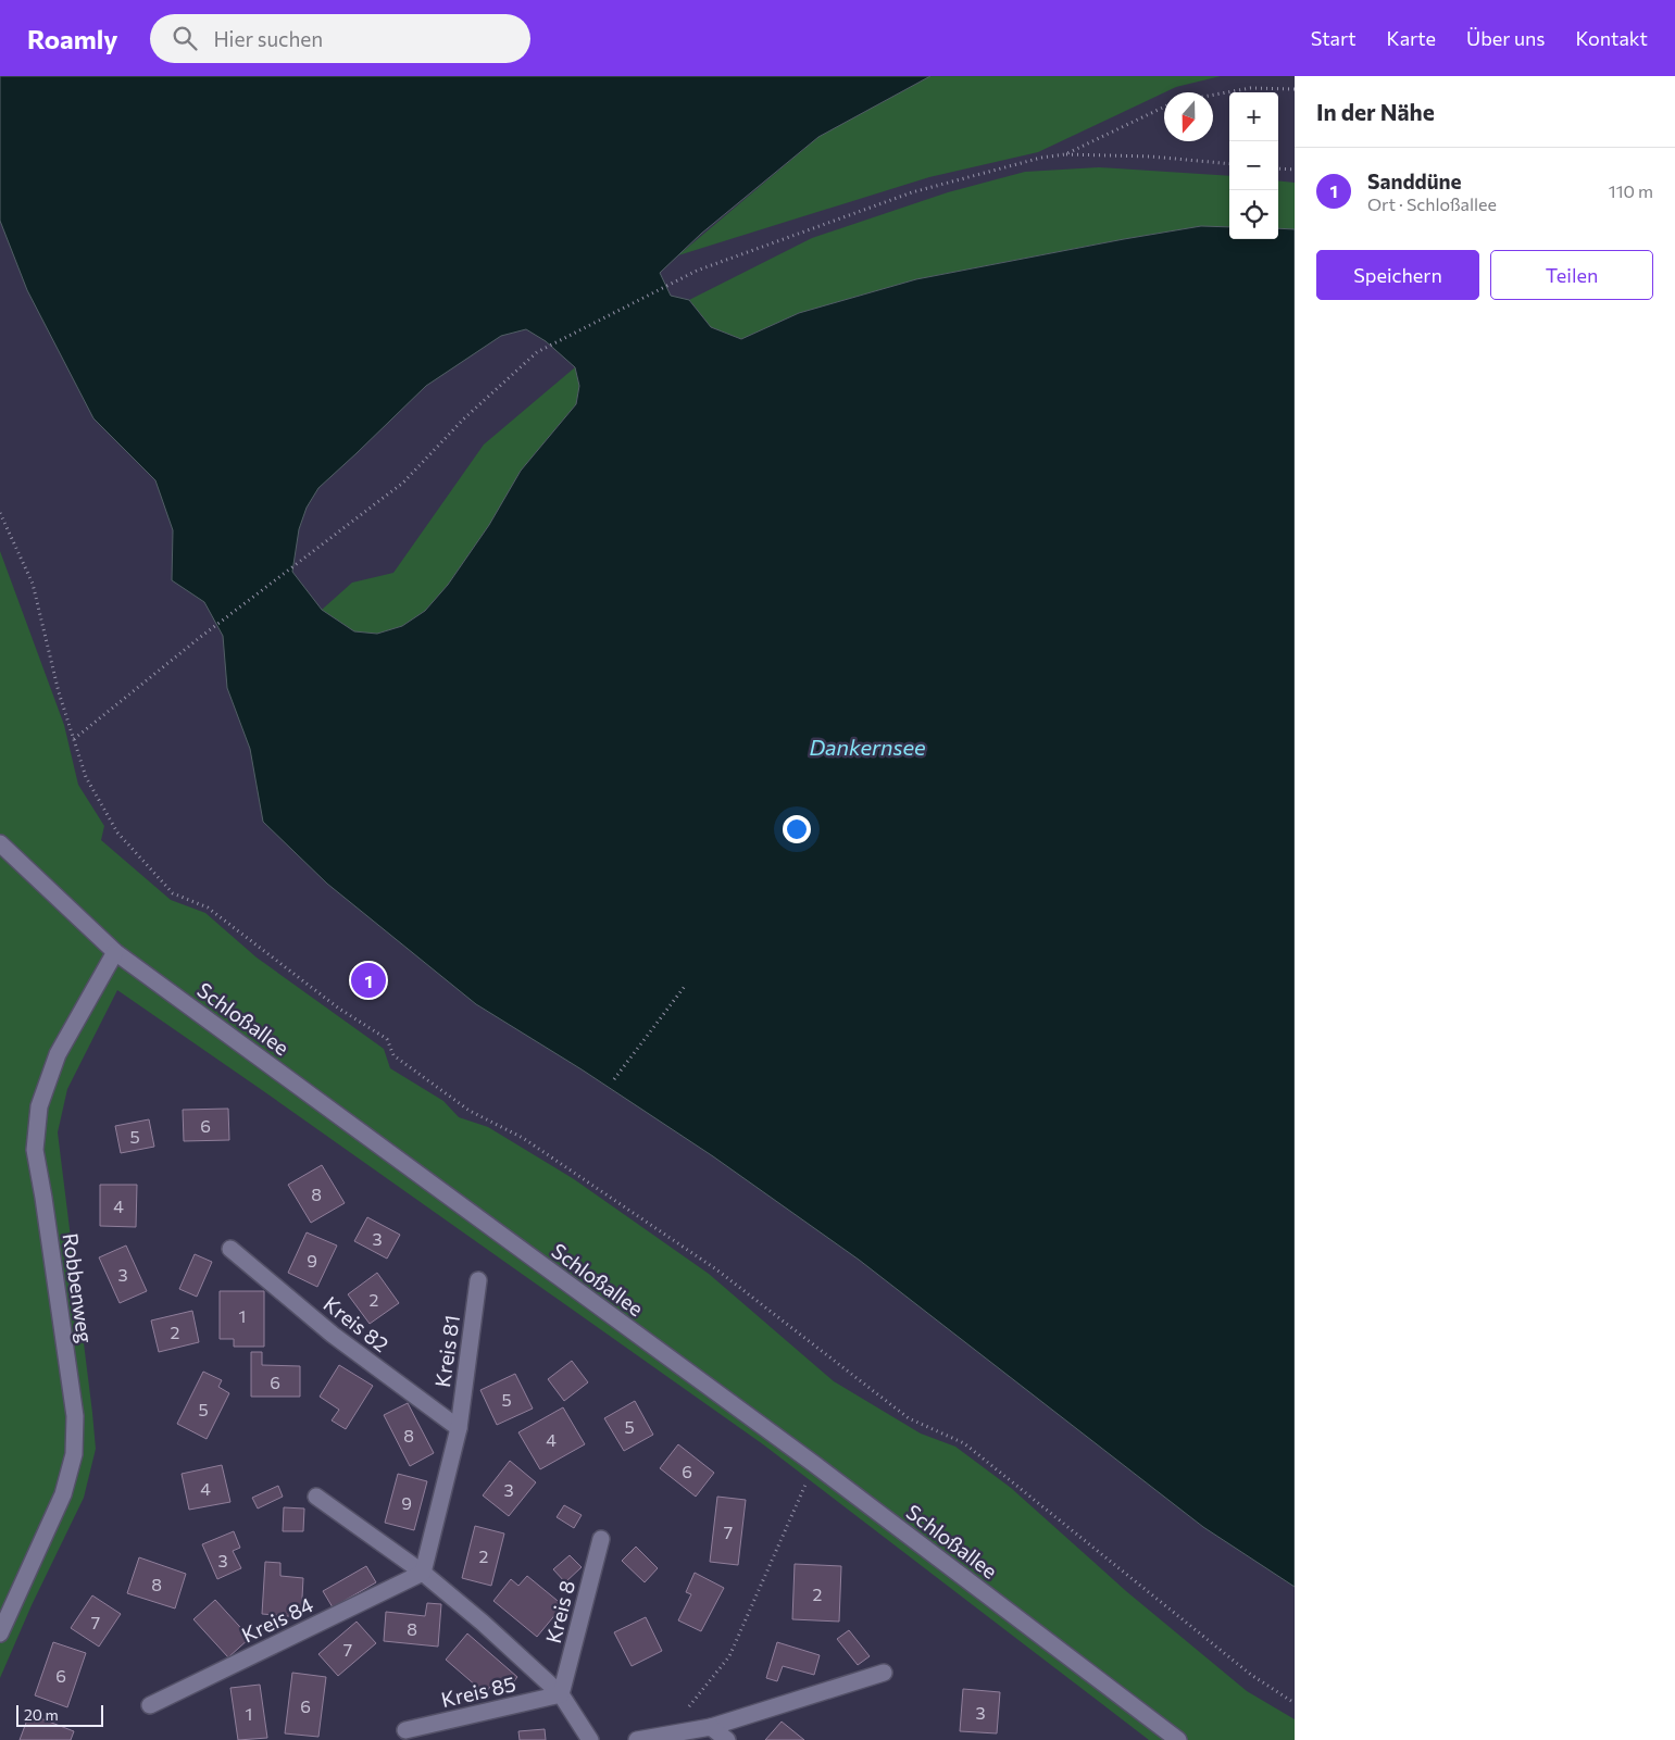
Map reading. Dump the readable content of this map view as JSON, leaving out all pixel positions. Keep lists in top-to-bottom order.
{
  "streets": {
    "street": [
      "Schloßallee",
      "Robbenweg",
      "Kreis 82",
      "Kreis 81",
      "Kreis 8",
      "Kreis 84",
      "Kreis 85"
    ]
  },
  "crossings": [
    ["Schloßallee", "Robbenweg"],
    ["Kreis 82", "Kreis 81"],
    ["Kreis 81", "Kreis 84"],
    ["Kreis 8", "Kreis 85"]
  ],
  "water": ["Dankernsee"],
  "house_numbers": [
    "6",
    "5",
    "8",
    "4",
    "3",
    "9",
    "3",
    "2",
    "1",
    "2",
    "6",
    "5",
    "5",
    "5",
    "8",
    "4",
    "6",
    "4",
    "3",
    "9",
    "7",
    "2",
    "3",
    "8",
    "2",
    "7",
    "8",
    "7",
    "6",
    "6",
    "3",
    "1"
  ],
  "scale_bar": "20 m",
  "north": "bottom",
  "page": {
    "header": "Roamly",
    "search": "Hier suchen",
    "nav": [
      "Start",
      "Karte",
      "Über uns",
      "Kontakt"
    ],
    "heading": "In der Nähe",
    "map_buttons": ["+", "−"],
    "list": [
      {
        "mark": "1",
        "name": "Sanddüne",
        "note": "Ort · Schloßallee",
        "value": "110 m"
      }
    ],
    "buttons": ["Speichern", "Teilen"],
    "pins": "1",
    "scale": "20 m"
  }
}
